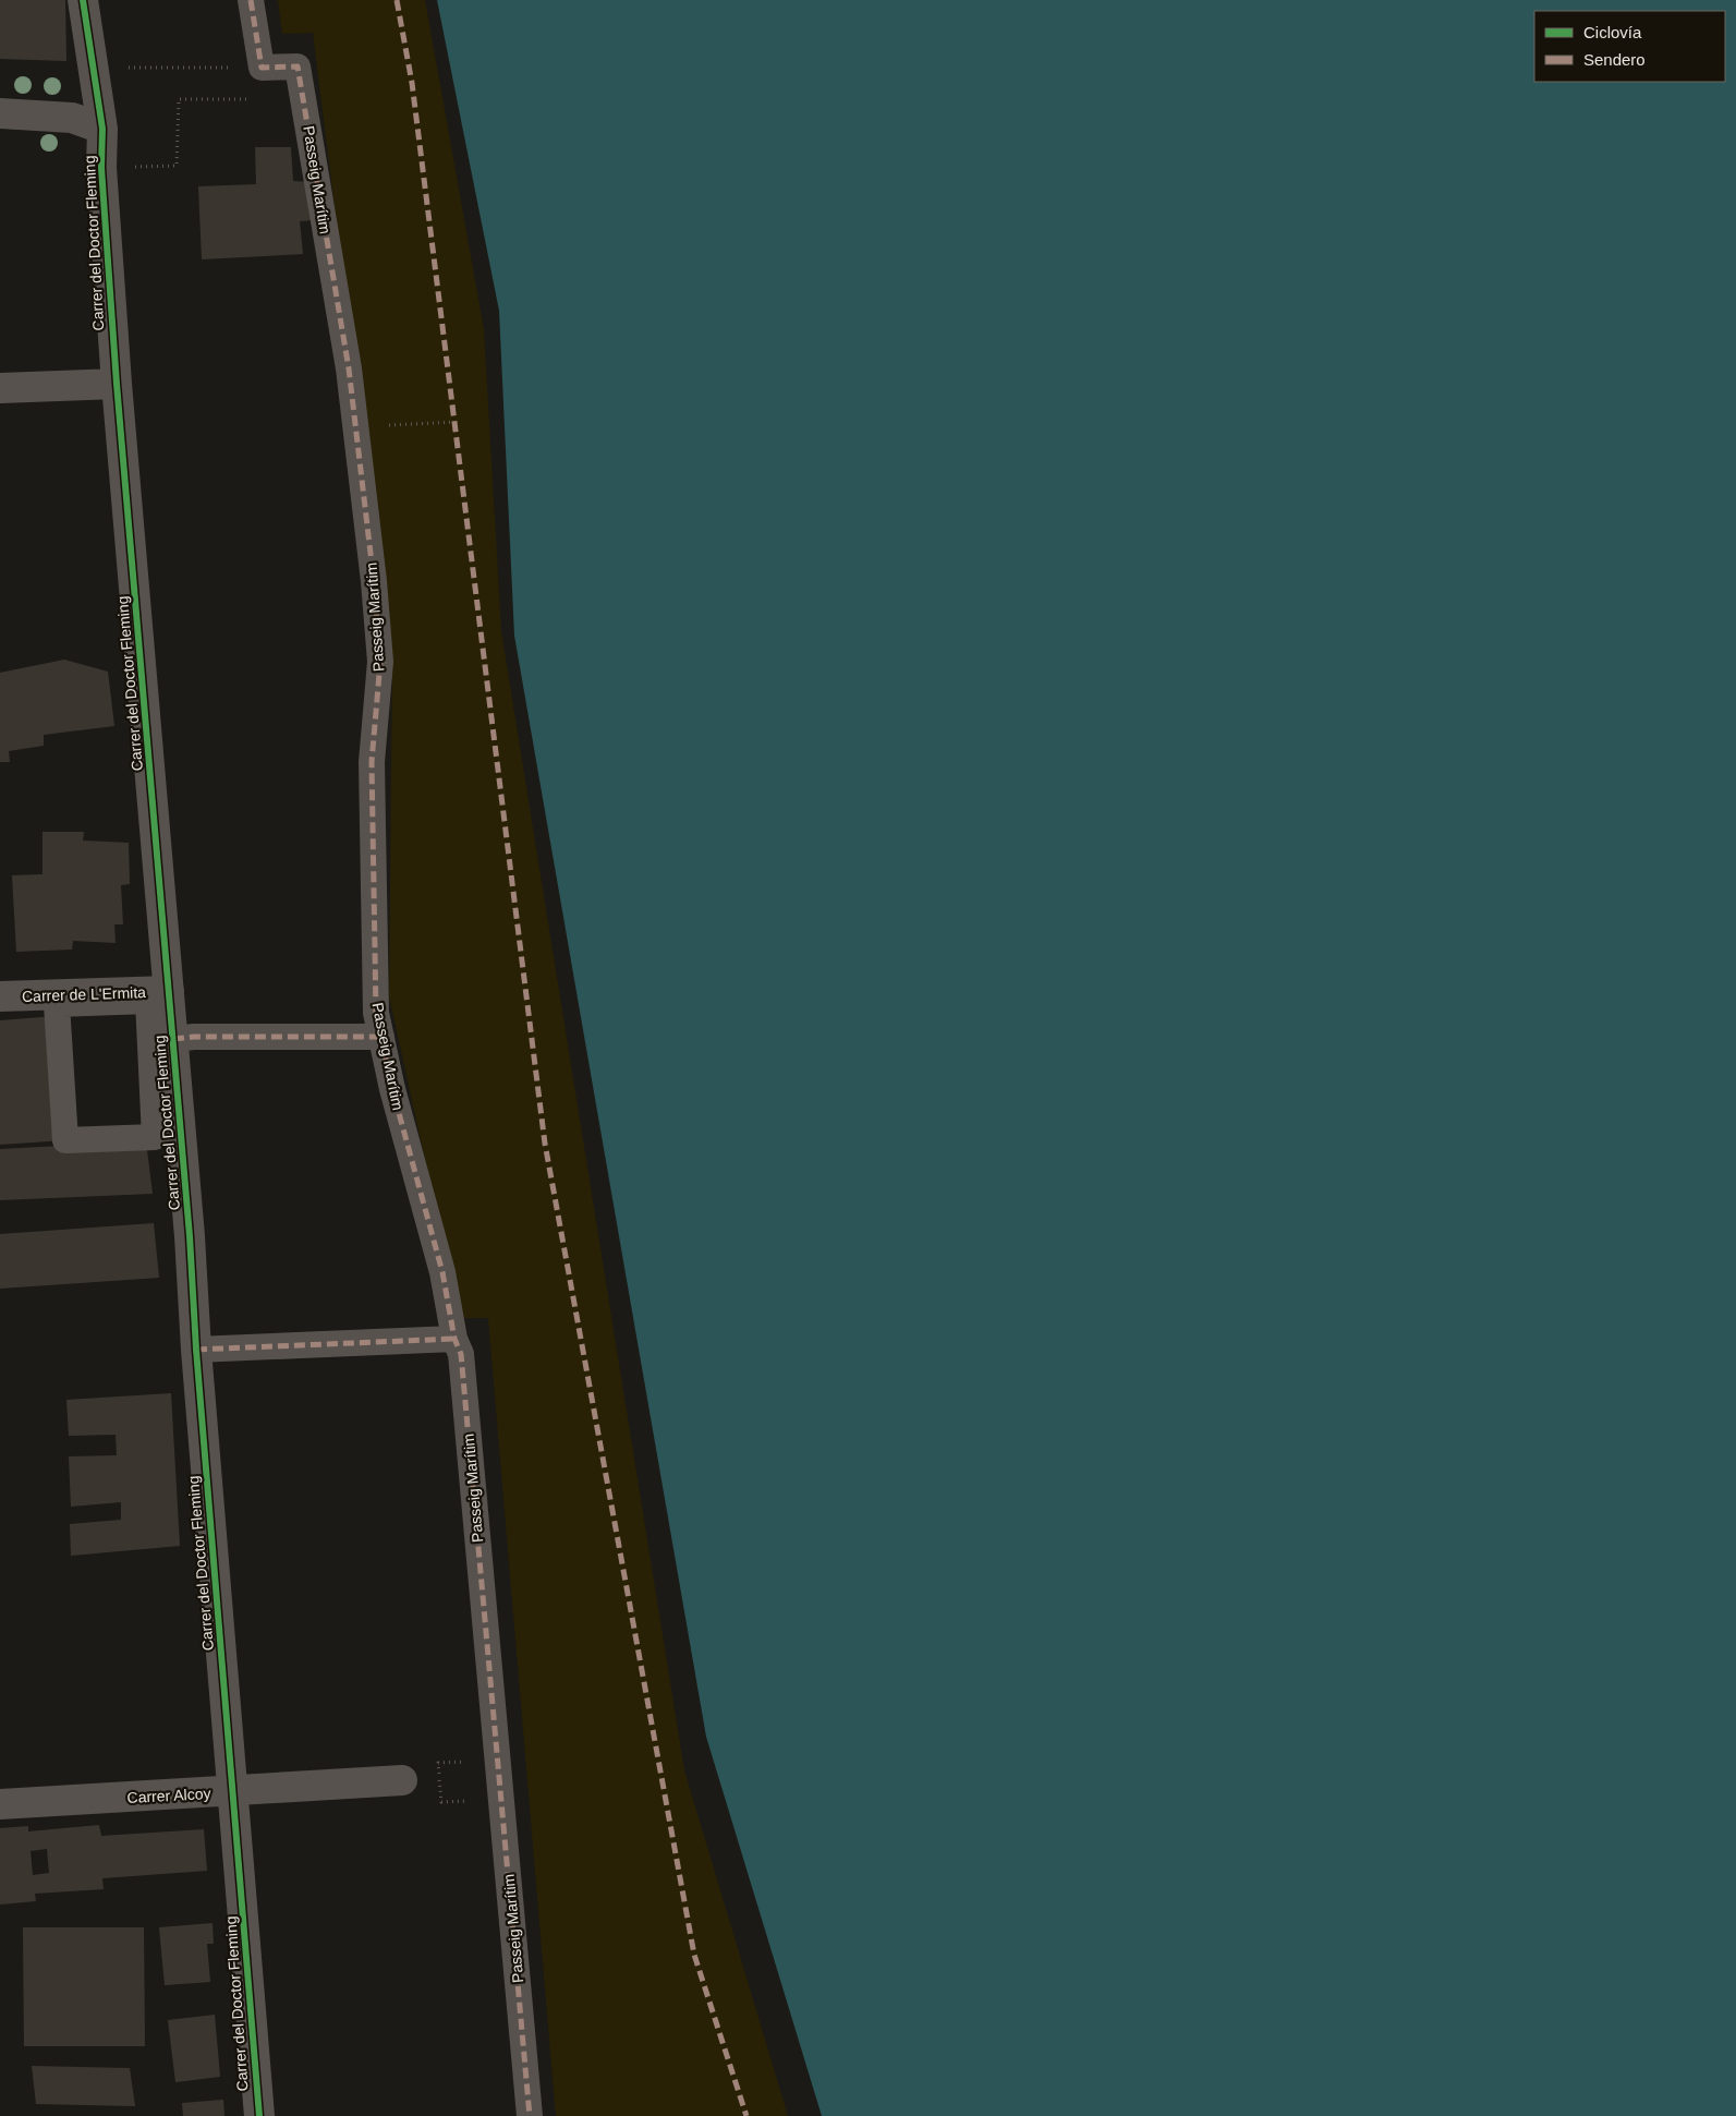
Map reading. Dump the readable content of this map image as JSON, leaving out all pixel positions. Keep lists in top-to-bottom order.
{
  "streets": {
    "street": [
      "Passeig Marítim",
      "Carrer del Doctor Fleming",
      "Carrer de L'Ermita",
      "Carrer Alcoy"
    ]
  },
  "crossings": [
    ["Carrer del Doctor Fleming", "Carrer de L'Ermita"],
    ["Carrer del Doctor Fleming", "Carrer Alcoy"]
  ],
  "legend": ["Ciclovía", "Sendero"]
}
